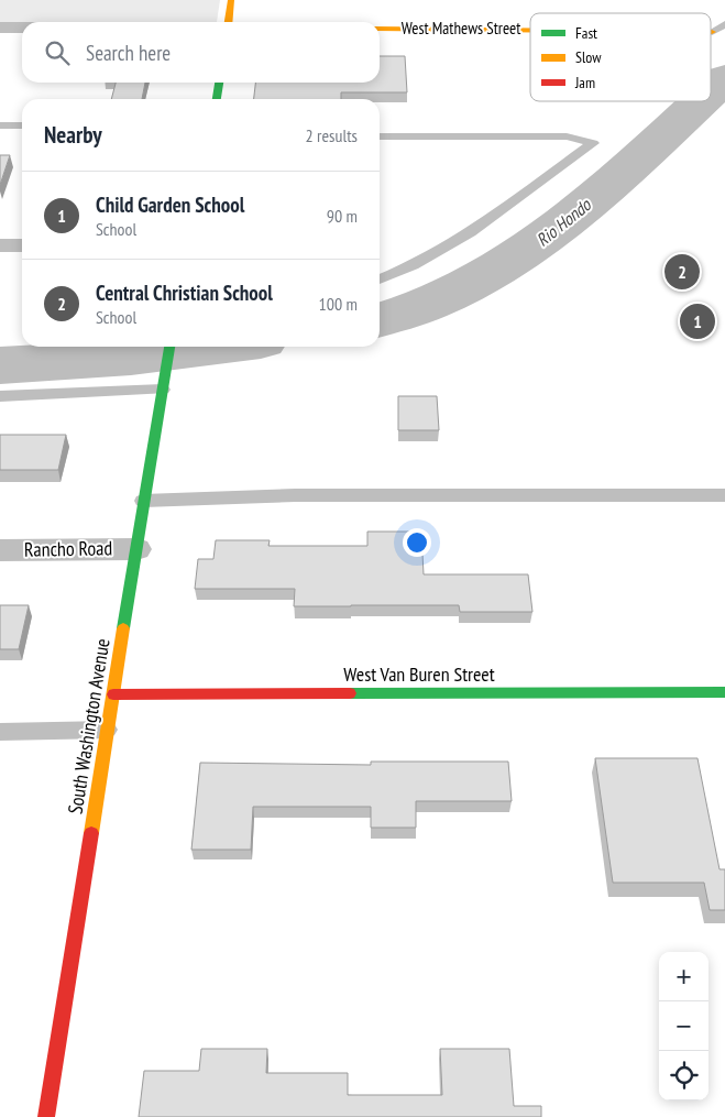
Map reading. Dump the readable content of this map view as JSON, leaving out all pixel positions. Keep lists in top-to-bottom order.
{
  "streets": {
    "street": [
      "West Mathews Street",
      "Rancho Road",
      "West Van Buren Street",
      "South Washington Avenue"
    ]
  },
  "crossings": [
    ["Rancho Road", "South Washington Avenue"],
    ["West Van Buren Street", "South Washington Avenue"]
  ],
  "water": ["Rio Hondo"],
  "legend": ["Fast", "Slow", "Jam"],
  "page": {
    "search": "Search here",
    "heading": ["Nearby", "2 results"],
    "list": [
      {
        "mark": "1",
        "name": "Child Garden School",
        "note": "School",
        "value": "90 m"
      },
      {
        "mark": "2",
        "name": "Central Christian School",
        "note": "School",
        "value": "100 m"
      }
    ],
    "pins": ["2", "1"],
    "map_buttons": ["+", "−"]
  }
}
